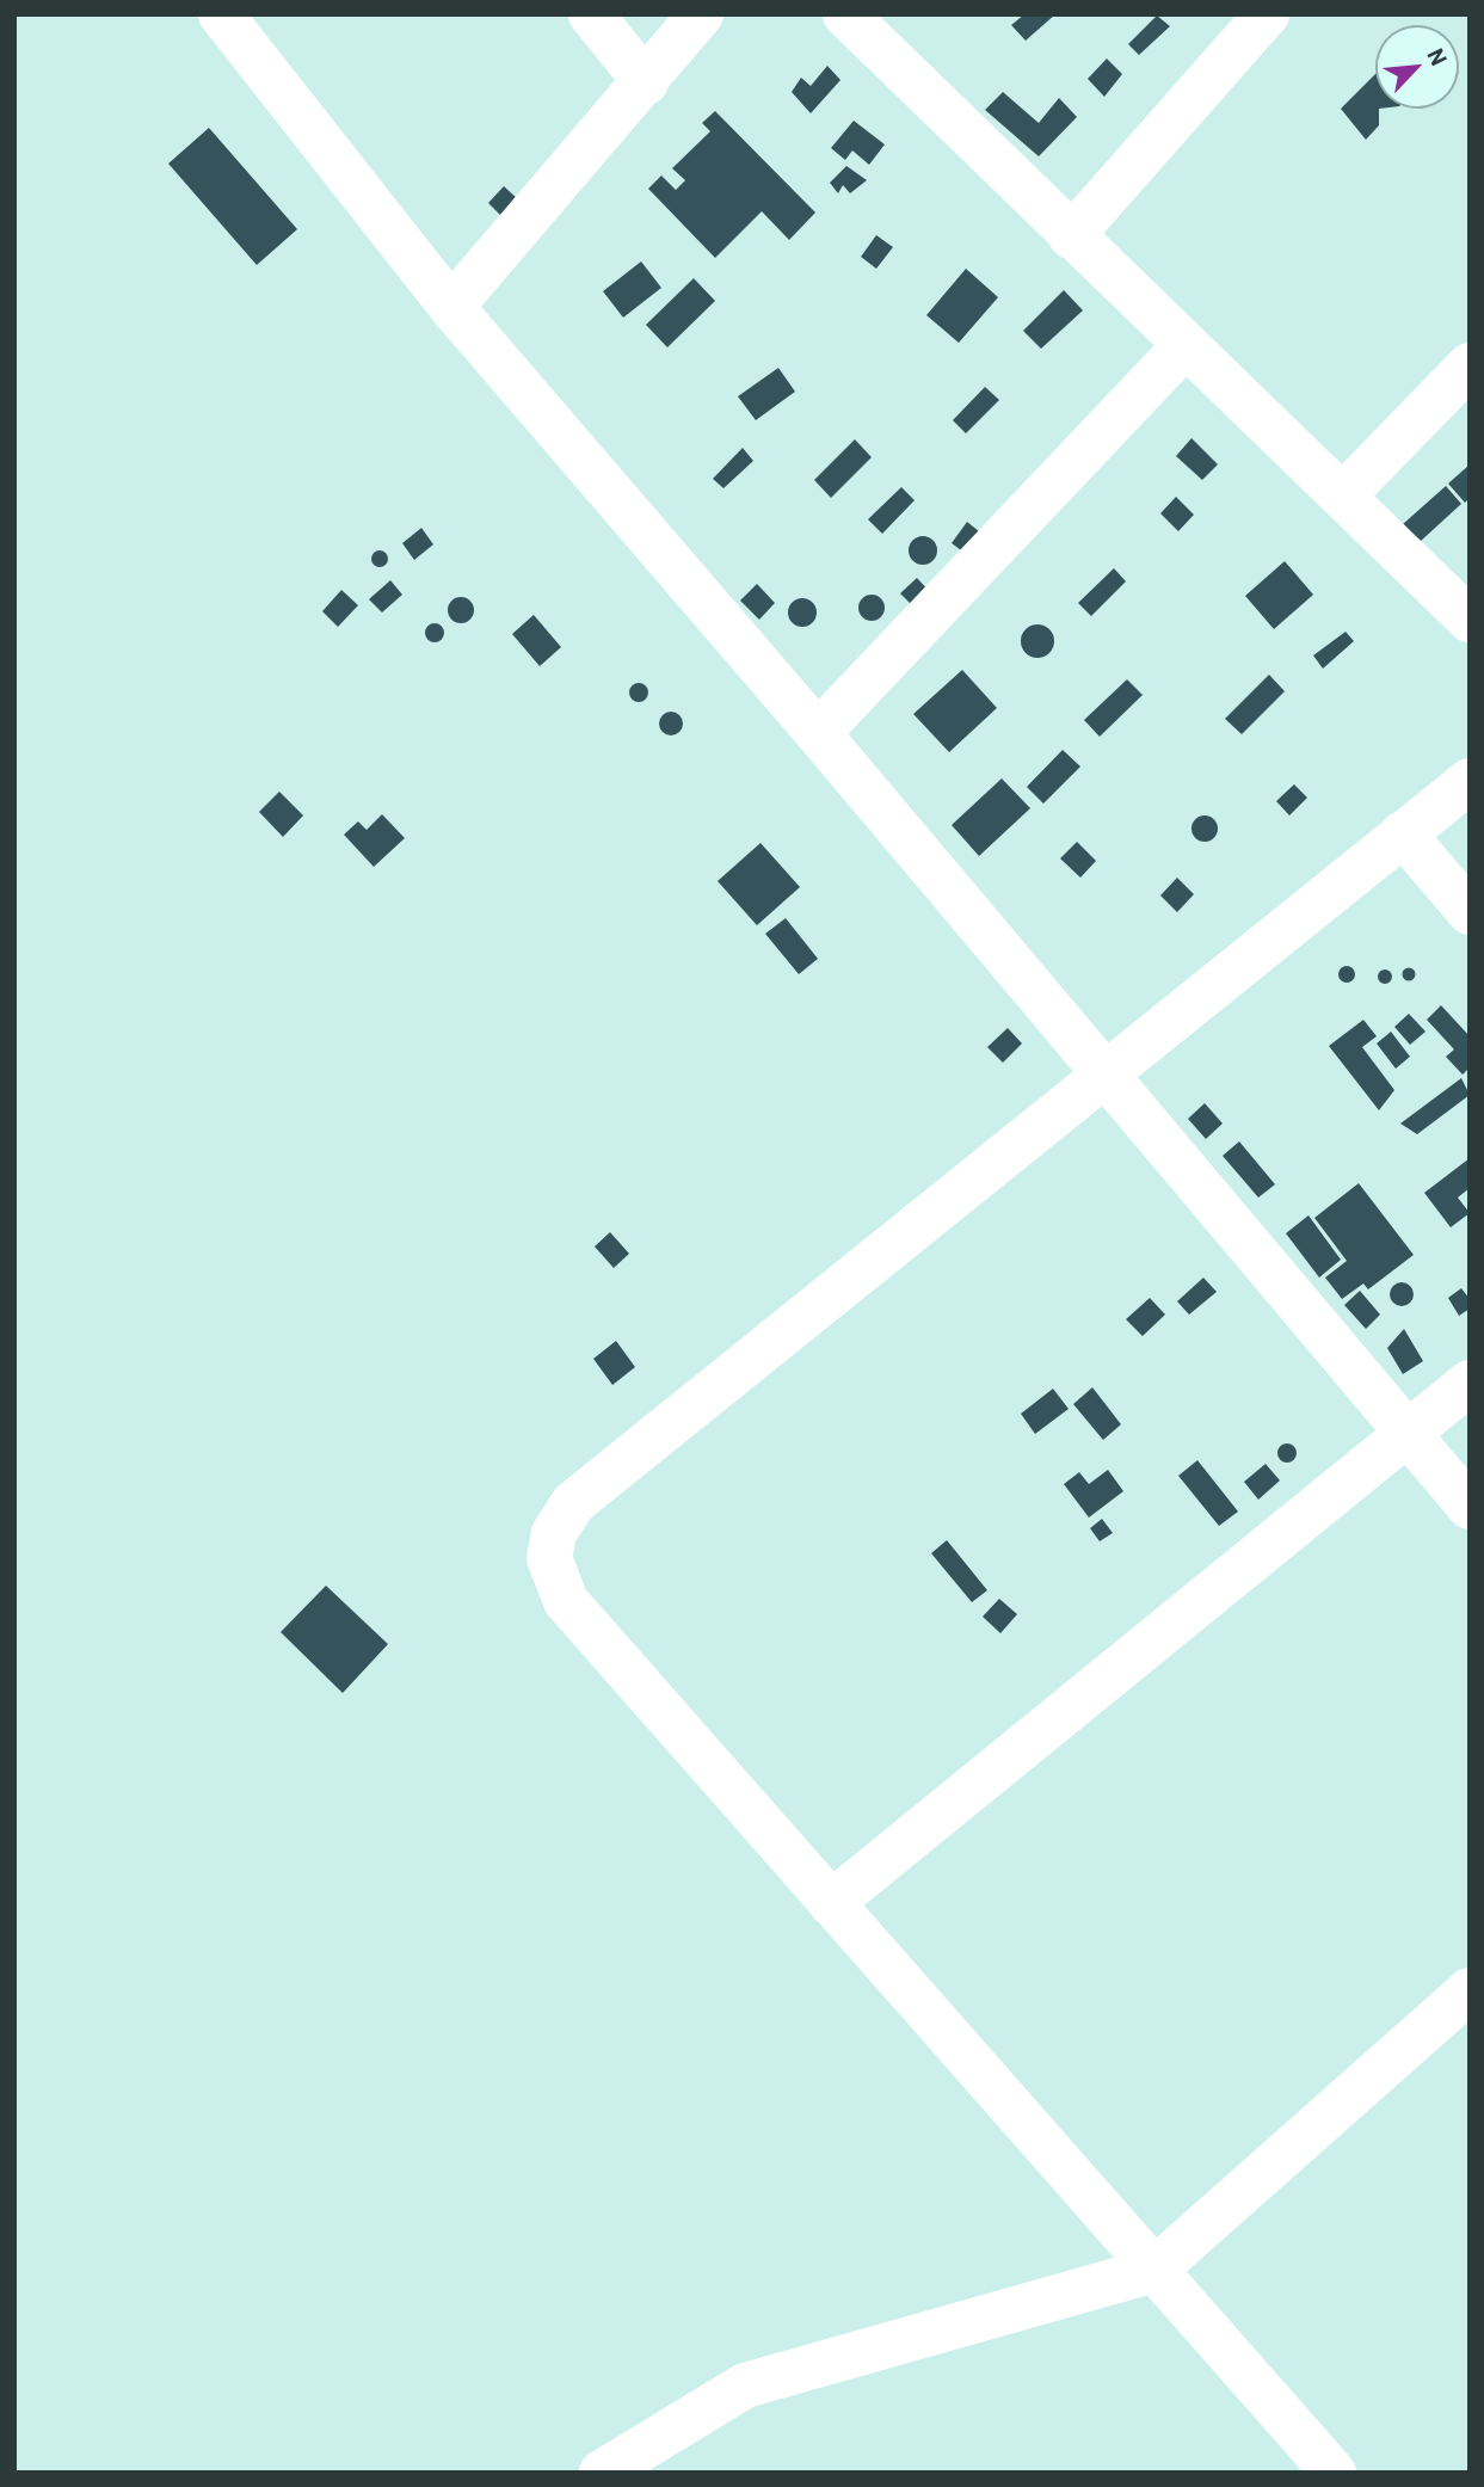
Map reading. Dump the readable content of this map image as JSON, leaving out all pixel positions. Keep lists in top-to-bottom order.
{
  "north": "top right"
}
